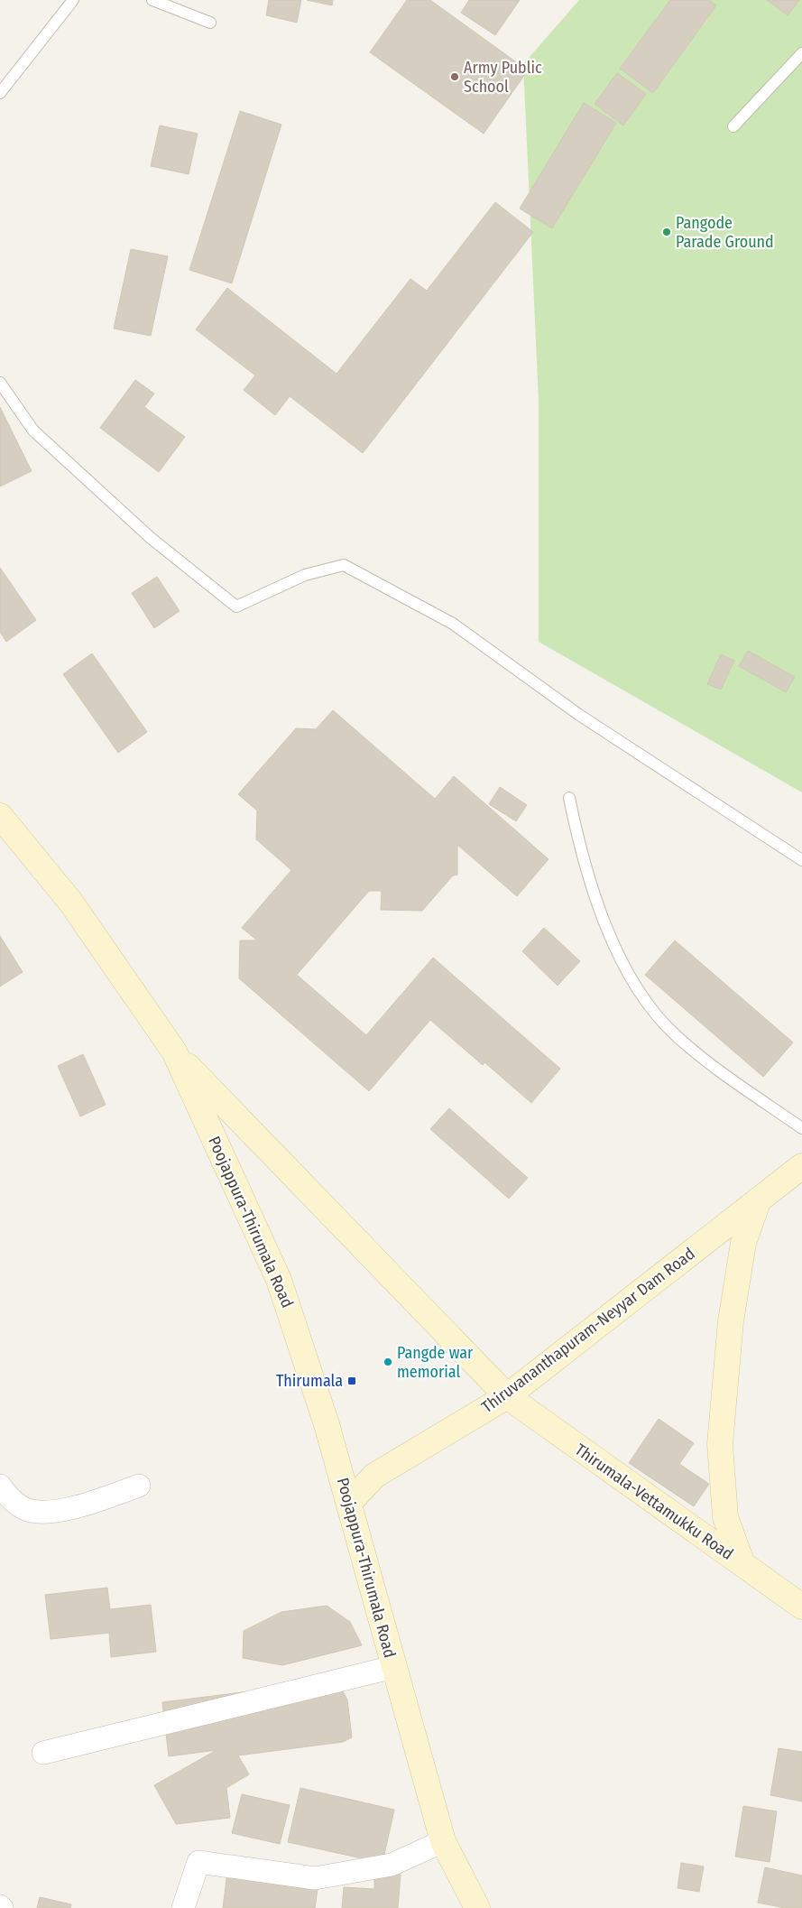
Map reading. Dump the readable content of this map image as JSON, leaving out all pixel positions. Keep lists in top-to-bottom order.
{
  "streets": {
    "main road": ["Poojappura-Thirumala Road", "Thiruvananthapuram-Neyyar Dam Road", "Thirumala-Vettamukku Road"]
  },
  "crossings": [
    ["Poojappura-Thirumala Road", "Thiruvananthapuram-Neyyar Dam Road"],
    ["Poojappura-Thirumala Road", "Thirumala-Vettamukku Road"],
    ["Thiruvananthapuram-Neyyar Dam Road", "Thirumala-Vettamukku Road"]
  ],
  "places": {
    "other": ["Army Public School", "Pangode Parade Ground", "Pangde war memorial"],
    "transit": ["Thirumala"]
  }
}
